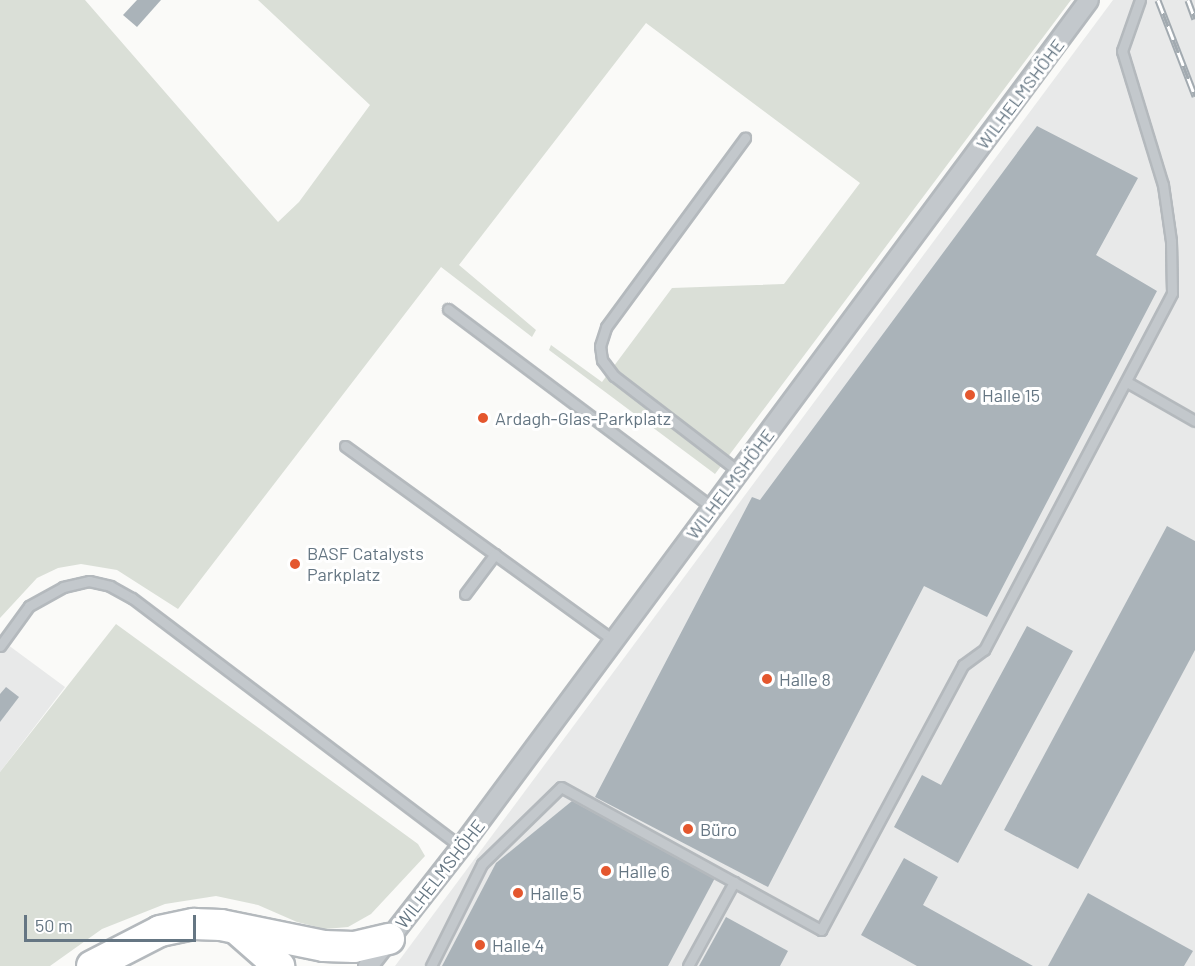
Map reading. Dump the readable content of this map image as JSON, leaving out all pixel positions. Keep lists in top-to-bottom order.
{
  "streets": {
    "street": ["WILHELMSHÖHE"]
  },
  "places": [
    "Halle 15",
    "Ardagh-Glas-Parkplatz",
    "BASF Catalysts Parkplatz",
    "Halle 8",
    "Büro",
    "Halle 6",
    "Halle 5",
    "Halle 4"
  ],
  "scale_bar": "50 m"
}
